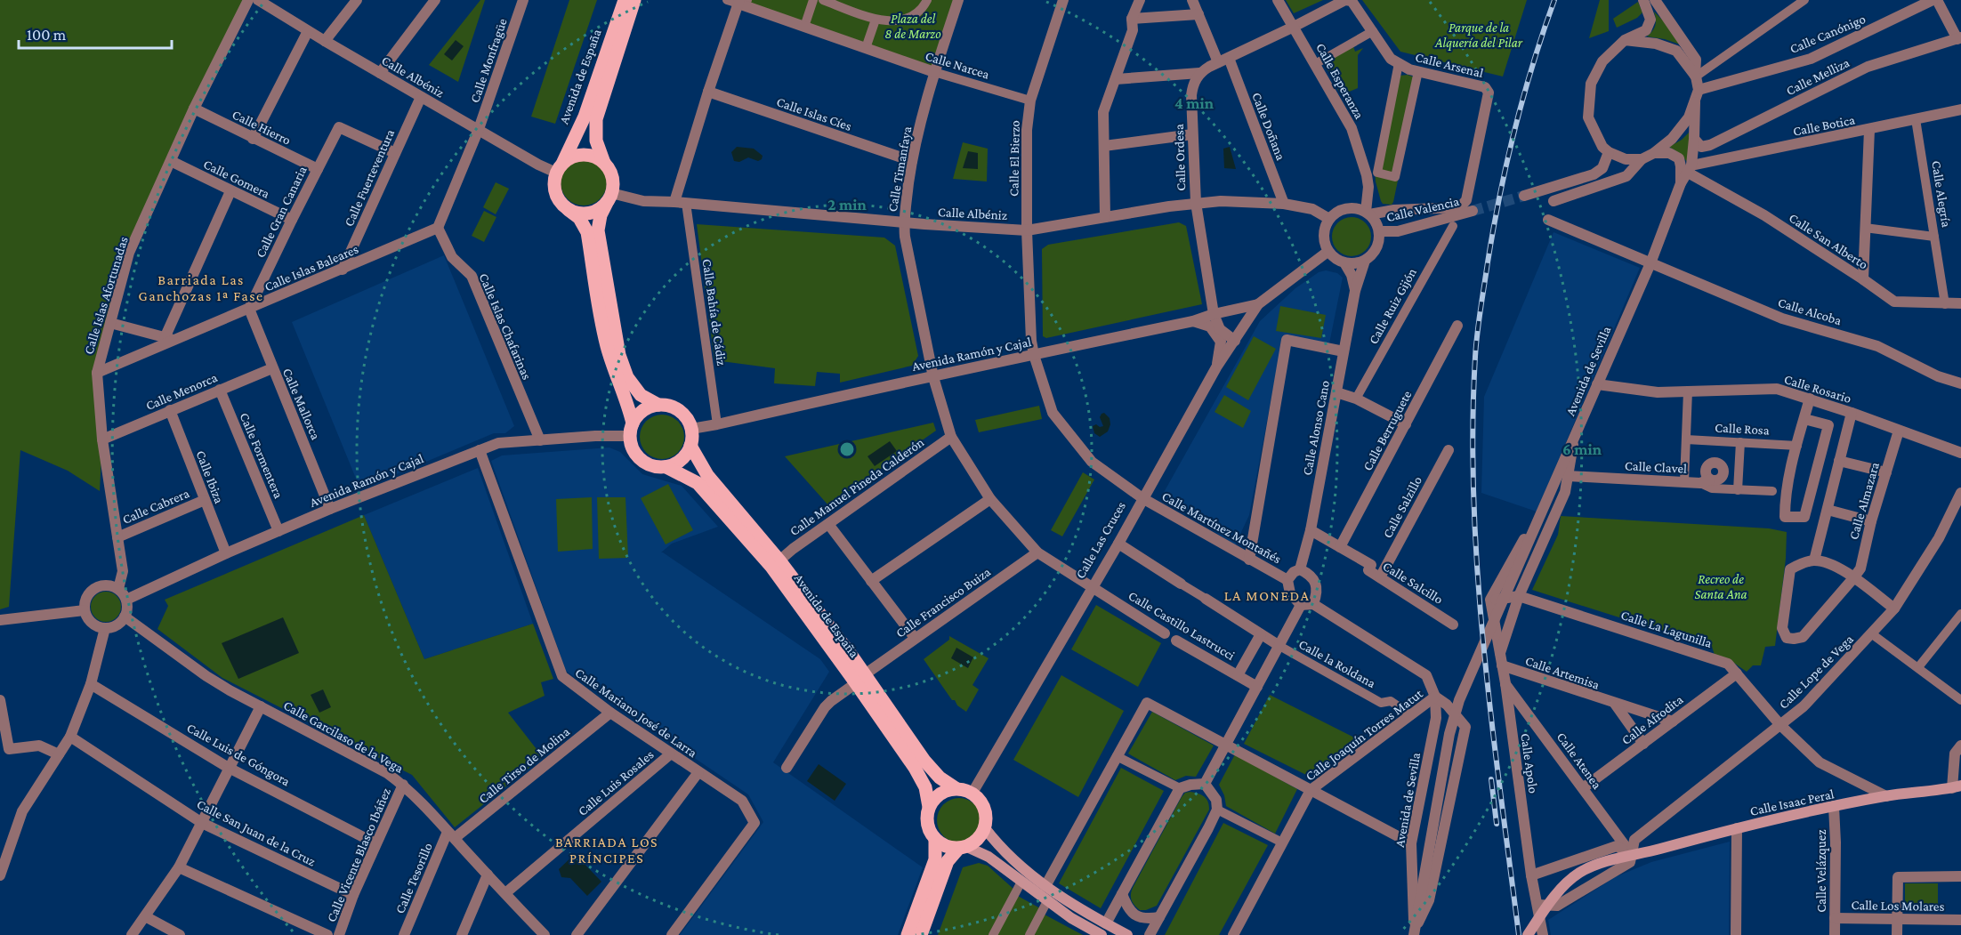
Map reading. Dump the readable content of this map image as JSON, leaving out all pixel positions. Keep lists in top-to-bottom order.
{
  "streets": {
    "main road": ["Avenida de España", "Calle Isaac Peral"],
    "street": [
      "Calle Canónigo",
      "Calle Monfragüe",
      "Calle Narcea",
      "Calle Arsenal",
      "Calle Albéniz",
      "Calle Melliza",
      "Calle Esperanza",
      "Calle Islas Cíes",
      "Calle Botica",
      "Calle Doñana",
      "Calle Hierro",
      "Calle Ordesa",
      "Calle El Bierzo",
      "Calle Timanfaya",
      "Calle Fuerteventura",
      "Calle Gomera",
      "Calle Alegría",
      "Calle Valencia",
      "Calle Gran Canaria",
      "Calle San Alberto",
      "Calle Islas Baleares",
      "Calle Islas Afortunadas",
      "Calle Ruiz Gijón",
      "Calle Alcoba",
      "Calle Bahía de Cádiz",
      "Calle Islas Chafarinas",
      "Avenida Ramón y Cajal",
      "Avenida de Sevilla",
      "Calle Rosario",
      "Calle Menorca",
      "Calle Mallorca",
      "Calle Alonso Cano",
      "Calle Rosa",
      "Calle Berruguete",
      "Calle Formentera",
      "Calle Clavel",
      "Calle Ibiza",
      "Calle Manuel Pineda Calderón",
      "Calle Almazara",
      "Calle Cabrera",
      "Calle Salzillo",
      "Calle Martínez Montañés",
      "Calle Las Cruces",
      "Calle Salcillo",
      "Calle Francisco Buiza",
      "Calle Castillo Lastrucci",
      "Calle La Lagunilla",
      "Calle la Roldana",
      "Calle Lope de Vega",
      "Calle Artemisa",
      "Calle Mariano José de Larra",
      "Calle Afrodita",
      "Calle Joaquín Torres Matut",
      "Calle Garcilaso de la Vega",
      "Calle Luis de Góngora",
      "Calle Atenea",
      "Calle Apolo",
      "Calle Tirso de Molina",
      "Calle Luis Rosales",
      "Calle San Juan de la Cruz",
      "Calle Vicente Blasco Ibáñez",
      "Calle Velázquez",
      "Calle Tesorillo",
      "Calle Los Molares"
    ]
  },
  "crossings": [
    ["Calle Canónigo", "Avenida de Sevilla"],
    ["Calle Monfragüe", "Calle Albéniz"],
    ["Calle Narcea", "Calle El Bierzo"],
    ["Calle Narcea", "Calle Timanfaya"],
    ["Calle Narcea", "Calle Bahía de Cádiz"],
    ["Calle Arsenal", "Calle Albéniz"],
    ["Calle Arsenal", "Calle Esperanza"],
    ["Calle Arsenal", "Calle Valencia"],
    ["Calle Arsenal", "Calle Alonso Cano"],
    ["Calle Albéniz", "Avenida de España"],
    ["Calle Albéniz", "Calle Esperanza"],
    ["Calle Albéniz", "Calle Doñana"],
    ["Calle Albéniz", "Calle Ordesa"],
    ["Calle Albéniz", "Calle El Bierzo"],
    ["Calle Albéniz", "Calle Timanfaya"],
    ["Calle Albéniz", "Calle Fuerteventura"],
    ["Calle Albéniz", "Calle Valencia"],
    ["Calle Albéniz", "Calle Bahía de Cádiz"],
    ["Calle Albéniz", "Calle Alonso Cano"],
    ["Avenida de España", "Avenida Ramón y Cajal"],
    ["Avenida de España", "Calle Manuel Pineda Calderón"],
    ["Avenida de España", "Calle Las Cruces"],
    ["Avenida de España", "Calle Francisco Buiza"],
    ["Calle Esperanza", "Calle Valencia"],
    ["Calle Esperanza", "Calle Alonso Cano"],
    ["Calle Islas Cíes", "Calle Timanfaya"],
    ["Calle Islas Cíes", "Calle Bahía de Cádiz"],
    ["Calle Botica", "Calle Alegría"],
    ["Calle Botica", "Calle San Alberto"],
    ["Calle Botica", "Avenida de Sevilla"],
    ["Calle Hierro", "Calle Gran Canaria"],
    ["Calle Hierro", "Calle Islas Afortunadas"],
    ["Calle Ordesa", "Avenida Ramón y Cajal"],
    ["Calle El Bierzo", "Avenida Ramón y Cajal"],
    ["Calle El Bierzo", "Calle Martínez Montañés"],
    ["Calle Timanfaya", "Avenida Ramón y Cajal"],
    ["Calle Timanfaya", "Calle Manuel Pineda Calderón"],
    ["Calle Timanfaya", "Calle Castillo Lastrucci"],
    ["Calle Fuerteventura", "Calle Gran Canaria"],
    ["Calle Fuerteventura", "Calle Islas Baleares"],
    ["Calle Gomera", "Calle Gran Canaria"],
    ["Calle Gomera", "Calle Islas Afortunadas"],
    ["Calle Alegría", "Calle San Alberto"],
    ["Calle Valencia", "Calle Alonso Cano"],
    ["Calle Gran Canaria", "Calle Islas Baleares"],
    ["Calle Gran Canaria", "Calle Mallorca"],
    ["Calle San Alberto", "Avenida de Sevilla"],
    ["Calle Islas Baleares", "Calle Islas Afortunadas"],
    ["Calle Islas Baleares", "Calle Islas Chafarinas"],
    ["Calle Islas Baleares", "Calle Mallorca"],
    ["Calle Islas Afortunadas", "Avenida Ramón y Cajal"],
    ["Calle Islas Afortunadas", "Calle Menorca"],
    ["Calle Islas Afortunadas", "Calle Cabrera"],
    ["Calle Islas Afortunadas", "Calle Garcilaso de la Vega"],
    ["Calle Alcoba", "Avenida de Sevilla"],
    ["Calle Bahía de Cádiz", "Avenida Ramón y Cajal"],
    ["Calle Islas Chafarinas", "Avenida Ramón y Cajal"],
    ["Avenida Ramón y Cajal", "Calle Mallorca"],
    ["Avenida Ramón y Cajal", "Calle Formentera"],
    ["Avenida Ramón y Cajal", "Calle Ibiza"],
    ["Avenida Ramón y Cajal", "Calle Martínez Montañés"],
    ["Avenida Ramón y Cajal", "Calle Las Cruces"],
    ["Avenida Ramón y Cajal", "Calle Mariano José de Larra"],
    ["Avenida Ramón y Cajal", "Calle Garcilaso de la Vega"],
    ["Avenida de Sevilla", "Calle Rosario"],
    ["Avenida de Sevilla", "Calle Joaquín Torres Matut"],
    ["Calle Rosario", "Calle Almazara"],
    ["Calle Menorca", "Calle Mallorca"],
    ["Calle Menorca", "Calle Formentera"],
    ["Calle Menorca", "Calle Ibiza"],
    ["Calle Alonso Cano", "Calle Martínez Montañés"],
    ["Calle Alonso Cano", "Calle Salcillo"],
    ["Calle Berruguete", "Calle Salcillo"],
    ["Calle Ibiza", "Calle Cabrera"],
    ["Calle Salzillo", "Calle Salcillo"],
    ["Calle Martínez Montañés", "Calle Las Cruces"],
    ["Calle Las Cruces", "Calle Castillo Lastrucci"],
    ["Calle Francisco Buiza", "Calle Castillo Lastrucci"],
    ["Calle La Lagunilla", "Calle Lope de Vega"],
    ["Calle La Lagunilla", "Calle Afrodita"],
    ["Calle La Lagunilla", "Calle Isaac Peral"],
    ["Calle la Roldana", "Calle Joaquín Torres Matut"],
    ["Calle Lope de Vega", "Calle Atenea"],
    ["Calle Lope de Vega", "Calle Isaac Peral"],
    ["Calle Artemisa", "Calle Afrodita"],
    ["Calle Artemisa", "Calle Apolo"],
    ["Calle Mariano José de Larra", "Calle Tirso de Molina"],
    ["Calle Mariano José de Larra", "Calle Luis Rosales"],
    ["Calle Afrodita", "Calle Atenea"],
    ["Calle Garcilaso de la Vega", "Calle Tirso de Molina"],
    ["Calle Garcilaso de la Vega", "Calle Luis Rosales"],
    ["Calle Garcilaso de la Vega", "Calle Vicente Blasco Ibáñez"],
    ["Calle Garcilaso de la Vega", "Calle Tesorillo"],
    ["Calle Luis de Góngora", "Calle Vicente Blasco Ibáñez"],
    ["Calle Atenea", "Calle Apolo"],
    ["Calle Atenea", "Calle Isaac Peral"],
    ["Calle Apolo", "Calle Isaac Peral"],
    ["Calle Tirso de Molina", "Calle Tesorillo"],
    ["Calle Isaac Peral", "Calle Velázquez"],
    ["Calle San Juan de la Cruz", "Calle Vicente Blasco Ibáñez"],
    ["Calle Velázquez", "Calle Los Molares"]
  ],
  "districts": ["Barriada Las Ganchozas 1ª Fase", "LA MONEDA", "BARRIADA LOS PRÍNCIPES"],
  "parks": ["Plaza del 8 de Marzo", "Parque de la Alquería del Pilar", "Recreo de Santa Ana"],
  "scale_bar": "100 m",
  "rings": ["4 min", "2 min", "6 min"]
}
